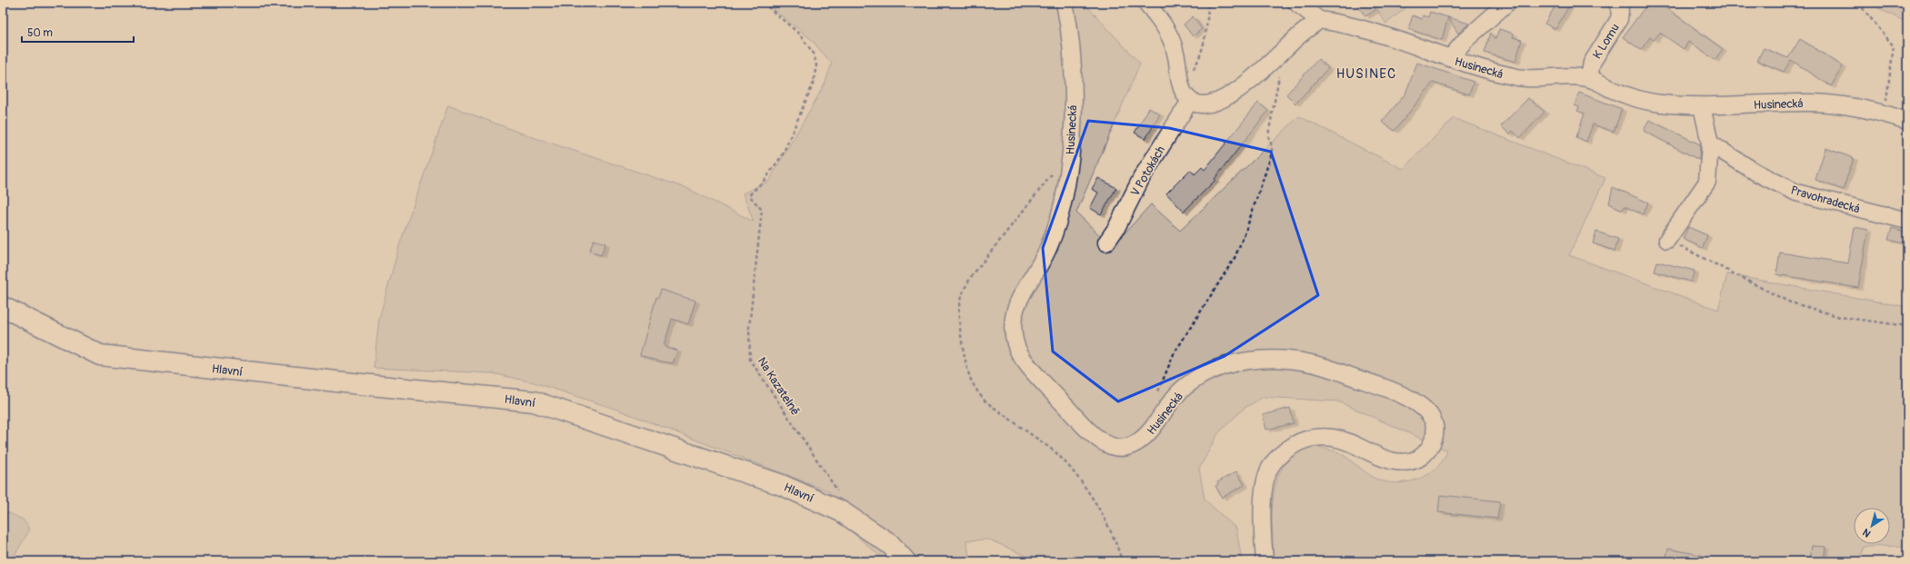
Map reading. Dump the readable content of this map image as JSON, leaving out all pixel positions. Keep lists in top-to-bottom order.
{
  "streets": {
    "street": [
      "K Lomu",
      "Husinecká",
      "V Potokách",
      "Pravohradecká",
      "Hlavní"
    ],
    "path": ["Na Kazatelně"]
  },
  "crossings": [
    ["K Lomu", "Husinecká"],
    ["Hlavní", "Na Kazatelně"]
  ],
  "districts": ["HUSINEC"],
  "scale_bar": "50 m",
  "north": "bottom left"
}
